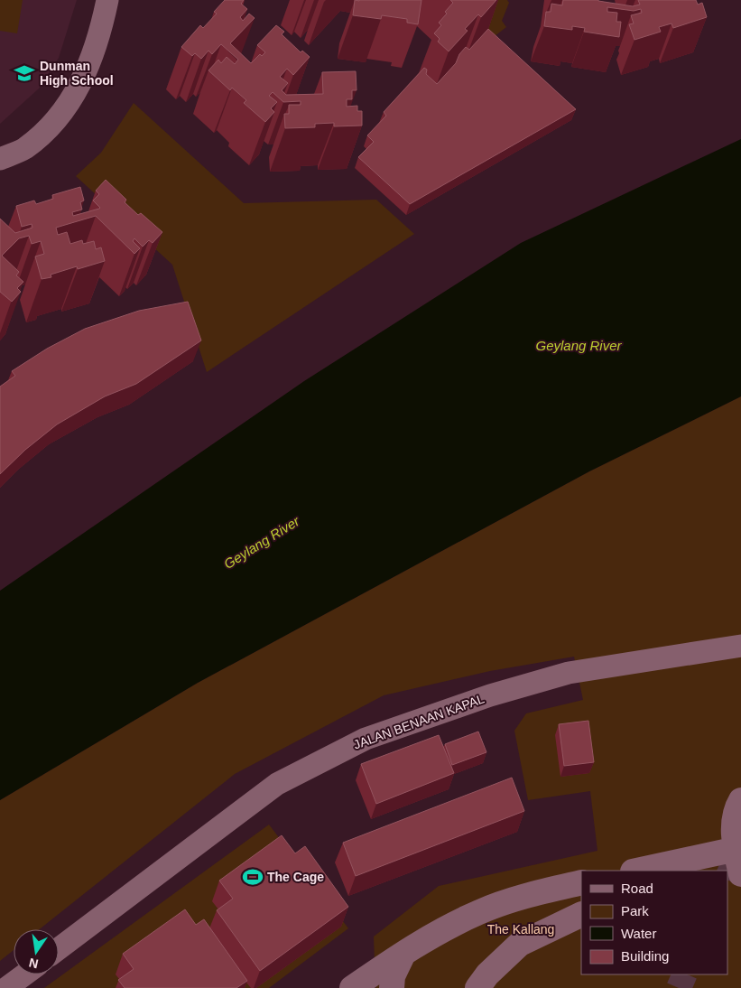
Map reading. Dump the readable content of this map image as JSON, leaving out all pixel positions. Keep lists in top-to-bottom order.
{
  "streets": {
    "street": ["JALAN BENAAN KAPAL"]
  },
  "water": ["Geylang River"],
  "parks": ["The Kallang"],
  "places": {
    "school or university": ["Dunman High School"],
    "sports": ["The Cage"]
  },
  "legend": [
    "Road",
    "Park",
    "Water",
    "Building"
  ],
  "north": "bottom"
}
